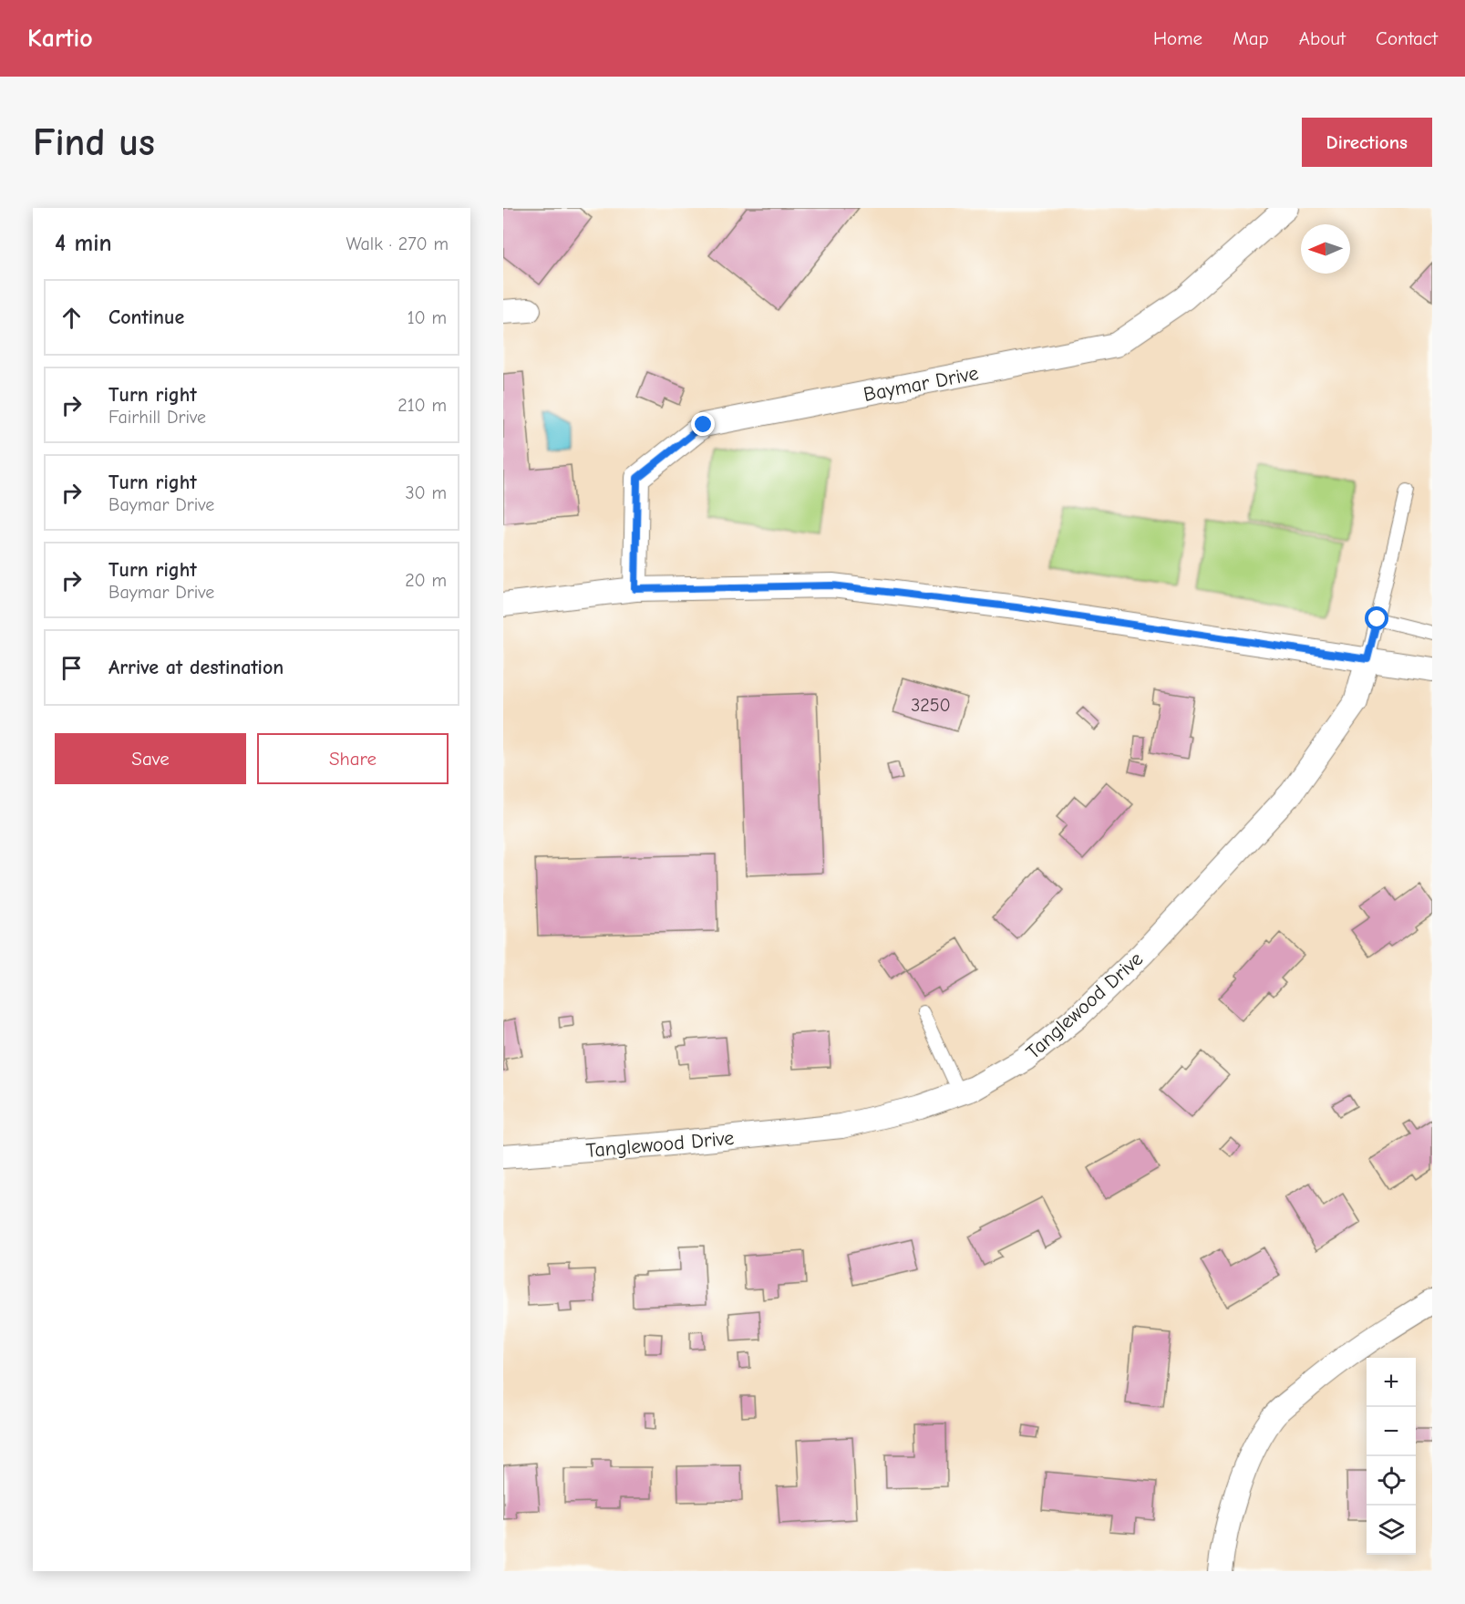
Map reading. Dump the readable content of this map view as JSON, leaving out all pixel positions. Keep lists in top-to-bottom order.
{
  "streets": {
    "street": ["Baymar Drive", "Tanglewood Drive"]
  },
  "house_numbers": ["3250"],
  "north": "left",
  "page": {
    "header": "Kartio",
    "nav": [
      "Home",
      "Map",
      "About",
      "Contact"
    ],
    "buttons": [
      "Directions",
      ["Save", "Share"]
    ],
    "title": "Find us",
    "heading": ["4 min", "Walk · 270 m"],
    "list": [
      ["Continue", "10 m"],
      ["Turn right", "Fairhill Drive", "210 m"],
      ["Turn right", "Baymar Drive", "30 m"],
      ["Turn right", "Baymar Drive", "20 m"],
      "Arrive at destination"
    ],
    "map_buttons": ["+", "−"]
  }
}
